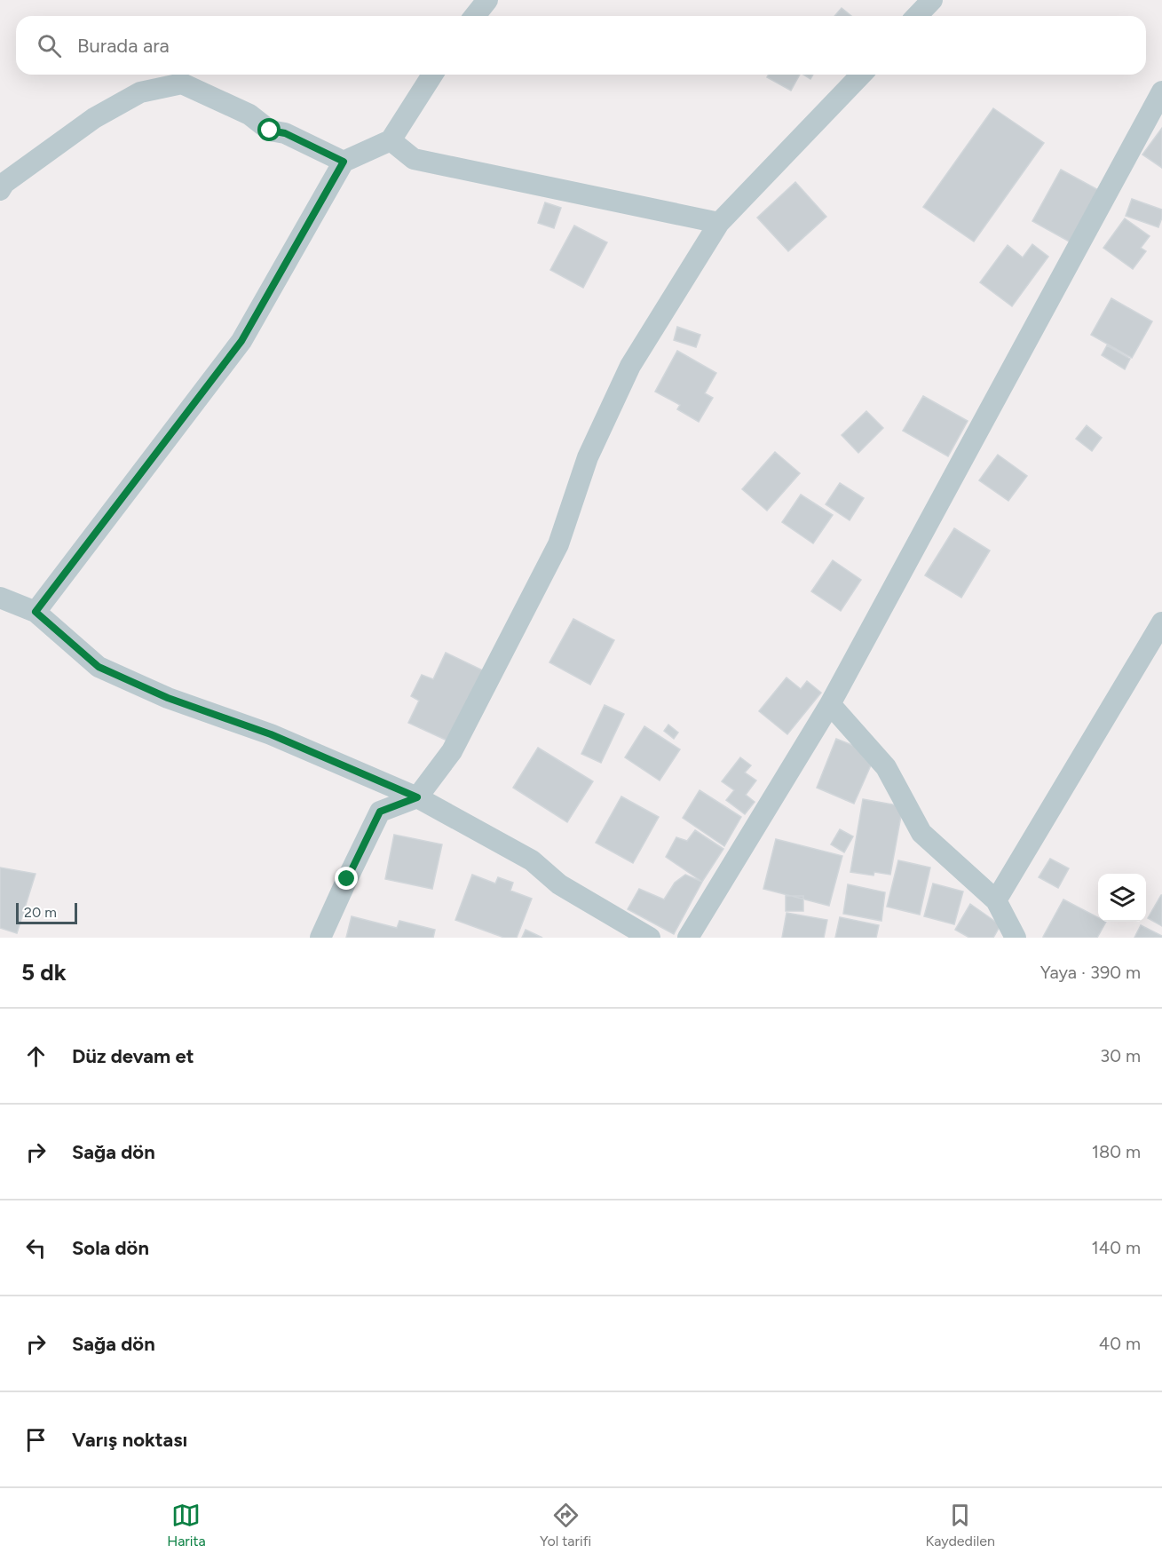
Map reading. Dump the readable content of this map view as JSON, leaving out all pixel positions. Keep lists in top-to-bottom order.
{
  "scale_bar": "20 m",
  "page": {
    "search": "Burada ara",
    "scale": "20 m",
    "heading": ["5 dk", "Yaya · 390 m"],
    "list": [
      ["Düz devam et", "30 m"],
      ["Sağa dön", "180 m"],
      ["Sola dön", "140 m"],
      ["Sağa dön", "40 m"],
      "Varış noktası"
    ],
    "nav": ["Harita", "Yol tarifi", "Kaydedilen"]
  }
}
